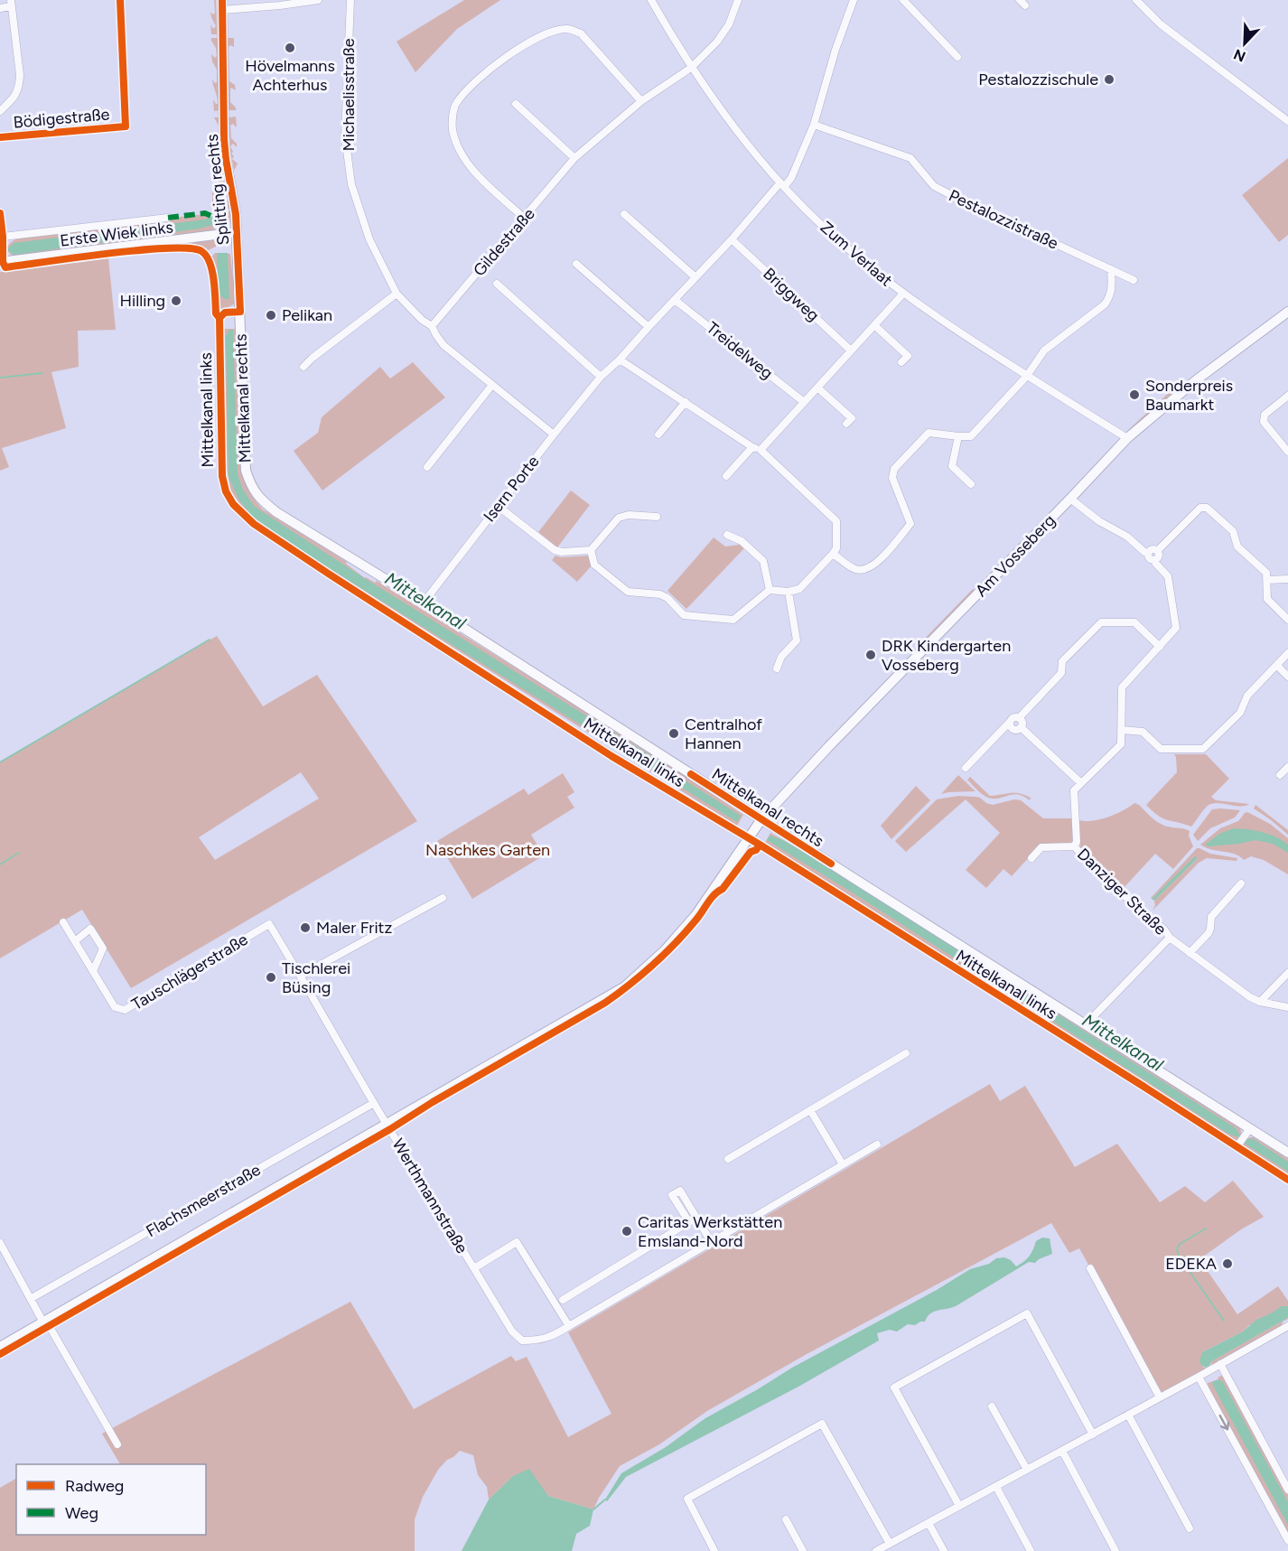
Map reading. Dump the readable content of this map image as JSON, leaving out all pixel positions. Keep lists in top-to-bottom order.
{
  "streets": {
    "street": [
      "Michaelisstraße",
      "Bödigestraße",
      "Splitting rechts",
      "Pestalozzistraße",
      "Erste Wiek links",
      "Gildestraße",
      "Zum Verlaat",
      "Briggweg",
      "Treidelweg",
      "Mittelkanal rechts",
      "Mittelkanal links",
      "Isern Porte",
      "Am Vosseberg",
      "Danziger Straße",
      "Tauschlägerstraße",
      "Werthmannstraße",
      "Flachsmeerstraße"
    ]
  },
  "crossings": [
    ["Michaelisstraße", "Gildestraße"],
    ["Michaelisstraße", "Isern Porte"],
    ["Splitting rechts", "Erste Wiek links"],
    ["Splitting rechts", "Mittelkanal rechts"],
    ["Splitting rechts", "Mittelkanal links"],
    ["Pestalozzistraße", "Isern Porte"],
    ["Gildestraße", "Zum Verlaat"],
    ["Zum Verlaat", "Isern Porte"],
    ["Zum Verlaat", "Am Vosseberg"],
    ["Briggweg", "Isern Porte"],
    ["Treidelweg", "Isern Porte"],
    ["Mittelkanal rechts", "Mittelkanal links"],
    ["Mittelkanal rechts", "Isern Porte"],
    ["Mittelkanal rechts", "Am Vosseberg"],
    ["Mittelkanal rechts", "Flachsmeerstraße"],
    ["Mittelkanal links", "Am Vosseberg"],
    ["Mittelkanal links", "Flachsmeerstraße"],
    ["Am Vosseberg", "Flachsmeerstraße"],
    ["Tauschlägerstraße", "Werthmannstraße"],
    ["Tauschlägerstraße", "Flachsmeerstraße"],
    ["Werthmannstraße", "Flachsmeerstraße"]
  ],
  "water": ["Mittelkanal"],
  "parks": ["Naschkes Garten"],
  "places": [
    "Hövelmanns Achterhus",
    "Pestalozzischule",
    "Hilling",
    "Pelikan",
    "Sonderpreis Baumarkt",
    "DRK Kindergarten Vosseberg",
    "Centralhof Hannen",
    "Maler Fritz",
    "Tischlerei Büsing",
    "Caritas Werkstätten Emsland-Nord",
    "EDEKA"
  ],
  "legend": ["Radweg", "Weg"],
  "north": "bottom left"
}
